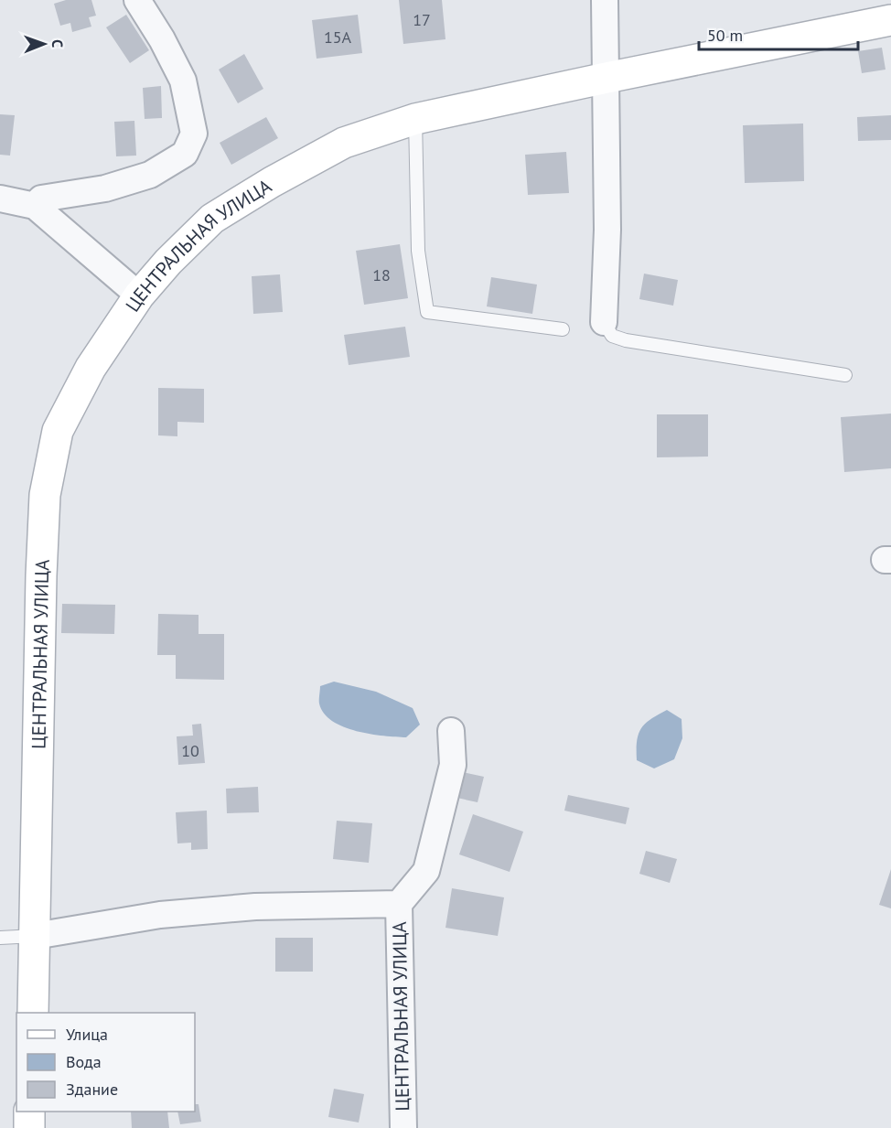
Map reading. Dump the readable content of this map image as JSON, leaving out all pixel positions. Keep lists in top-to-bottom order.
{
  "streets": {
    "street": ["ЦЕНТРАЛЬНАЯ УЛИЦА"]
  },
  "house_numbers": [
    "17",
    "15А",
    "18",
    "10"
  ],
  "legend": ["Улица", "Вода", "Здание"],
  "scale_bar": "50 m",
  "north": "right"
}
